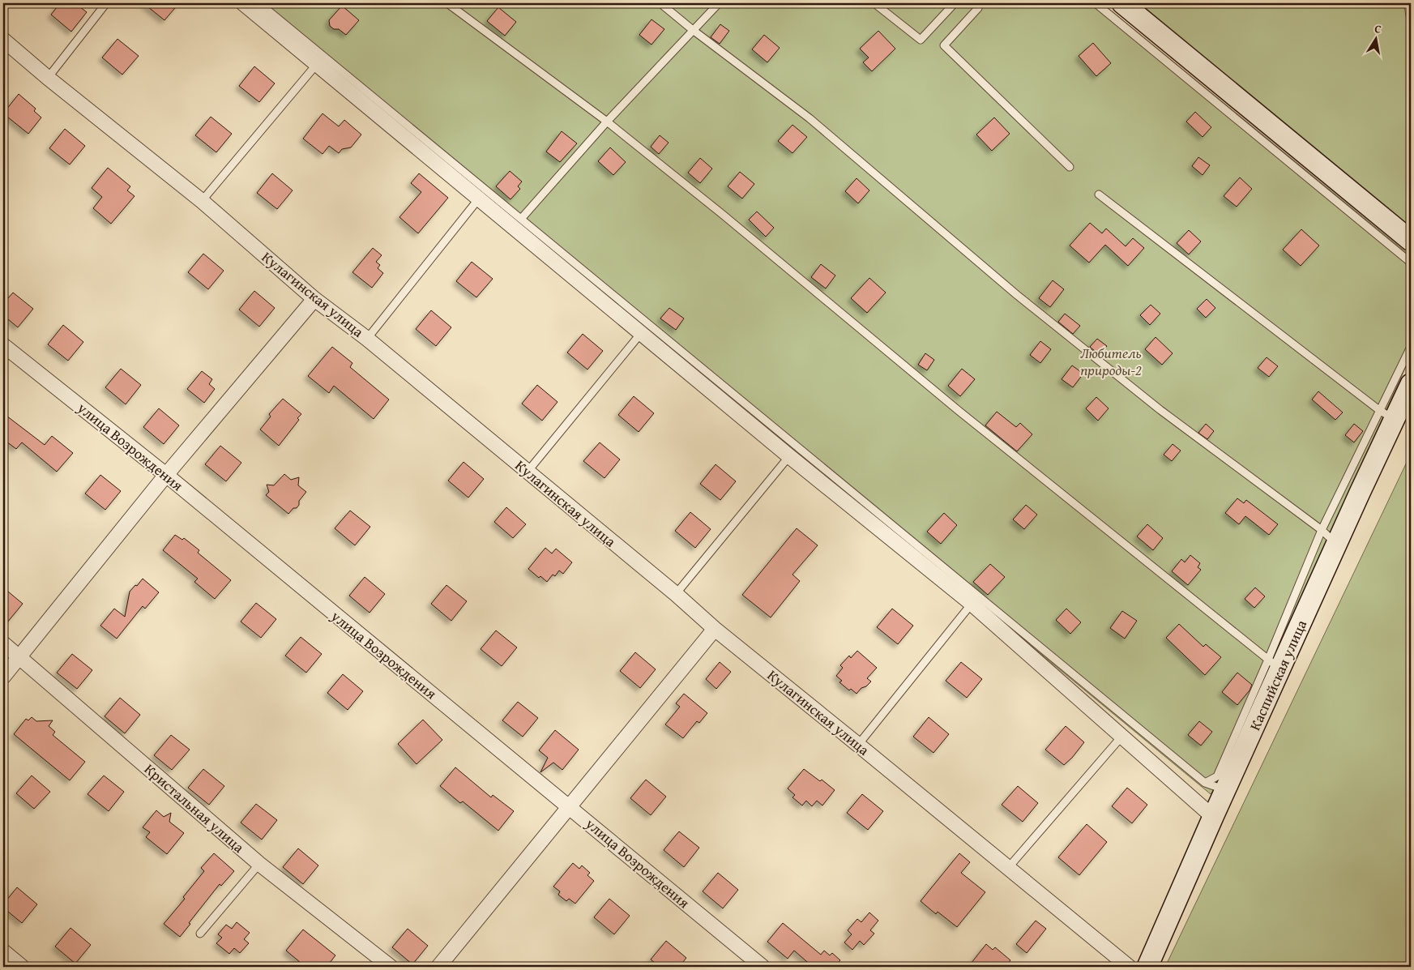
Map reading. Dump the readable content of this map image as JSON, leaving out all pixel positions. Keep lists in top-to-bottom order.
{
  "streets": {
    "street": [
      "Кулагинская улица",
      "улица Возрождения",
      "Каспийская улица",
      "Кристальная улица"
    ]
  },
  "parks": ["Любитель природы-2"],
  "north": "top"
}
